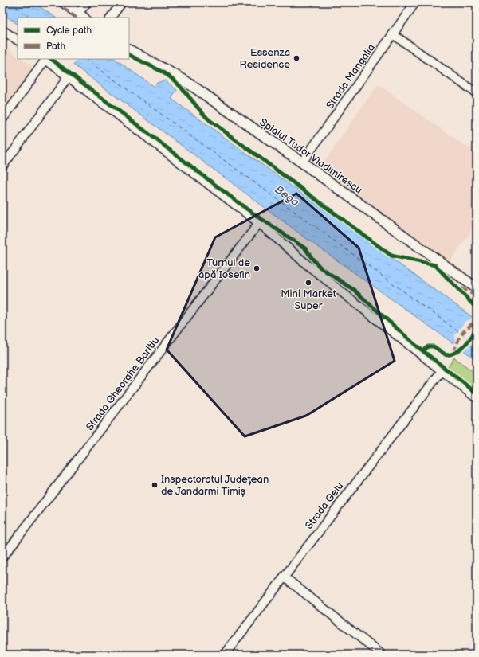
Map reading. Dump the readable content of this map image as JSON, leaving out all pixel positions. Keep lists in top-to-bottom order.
{
  "streets": {
    "street": [
      "Strada Mangalia",
      "Splaiul Tudor Vladimirescu",
      "Strada Gheorghe Barițiu",
      "Strada Gelu"
    ]
  },
  "crossings": [
    ["Strada Mangalia", "Splaiul Tudor Vladimirescu"]
  ],
  "water": ["Bega"],
  "places": [
    "Essenza Residence",
    "Turnul de apă Iosefin",
    "Mini Market Super",
    "Inspectoratul Județean de Jandarmi Timiș"
  ],
  "legend": ["Cycle path", "Path"]
}
